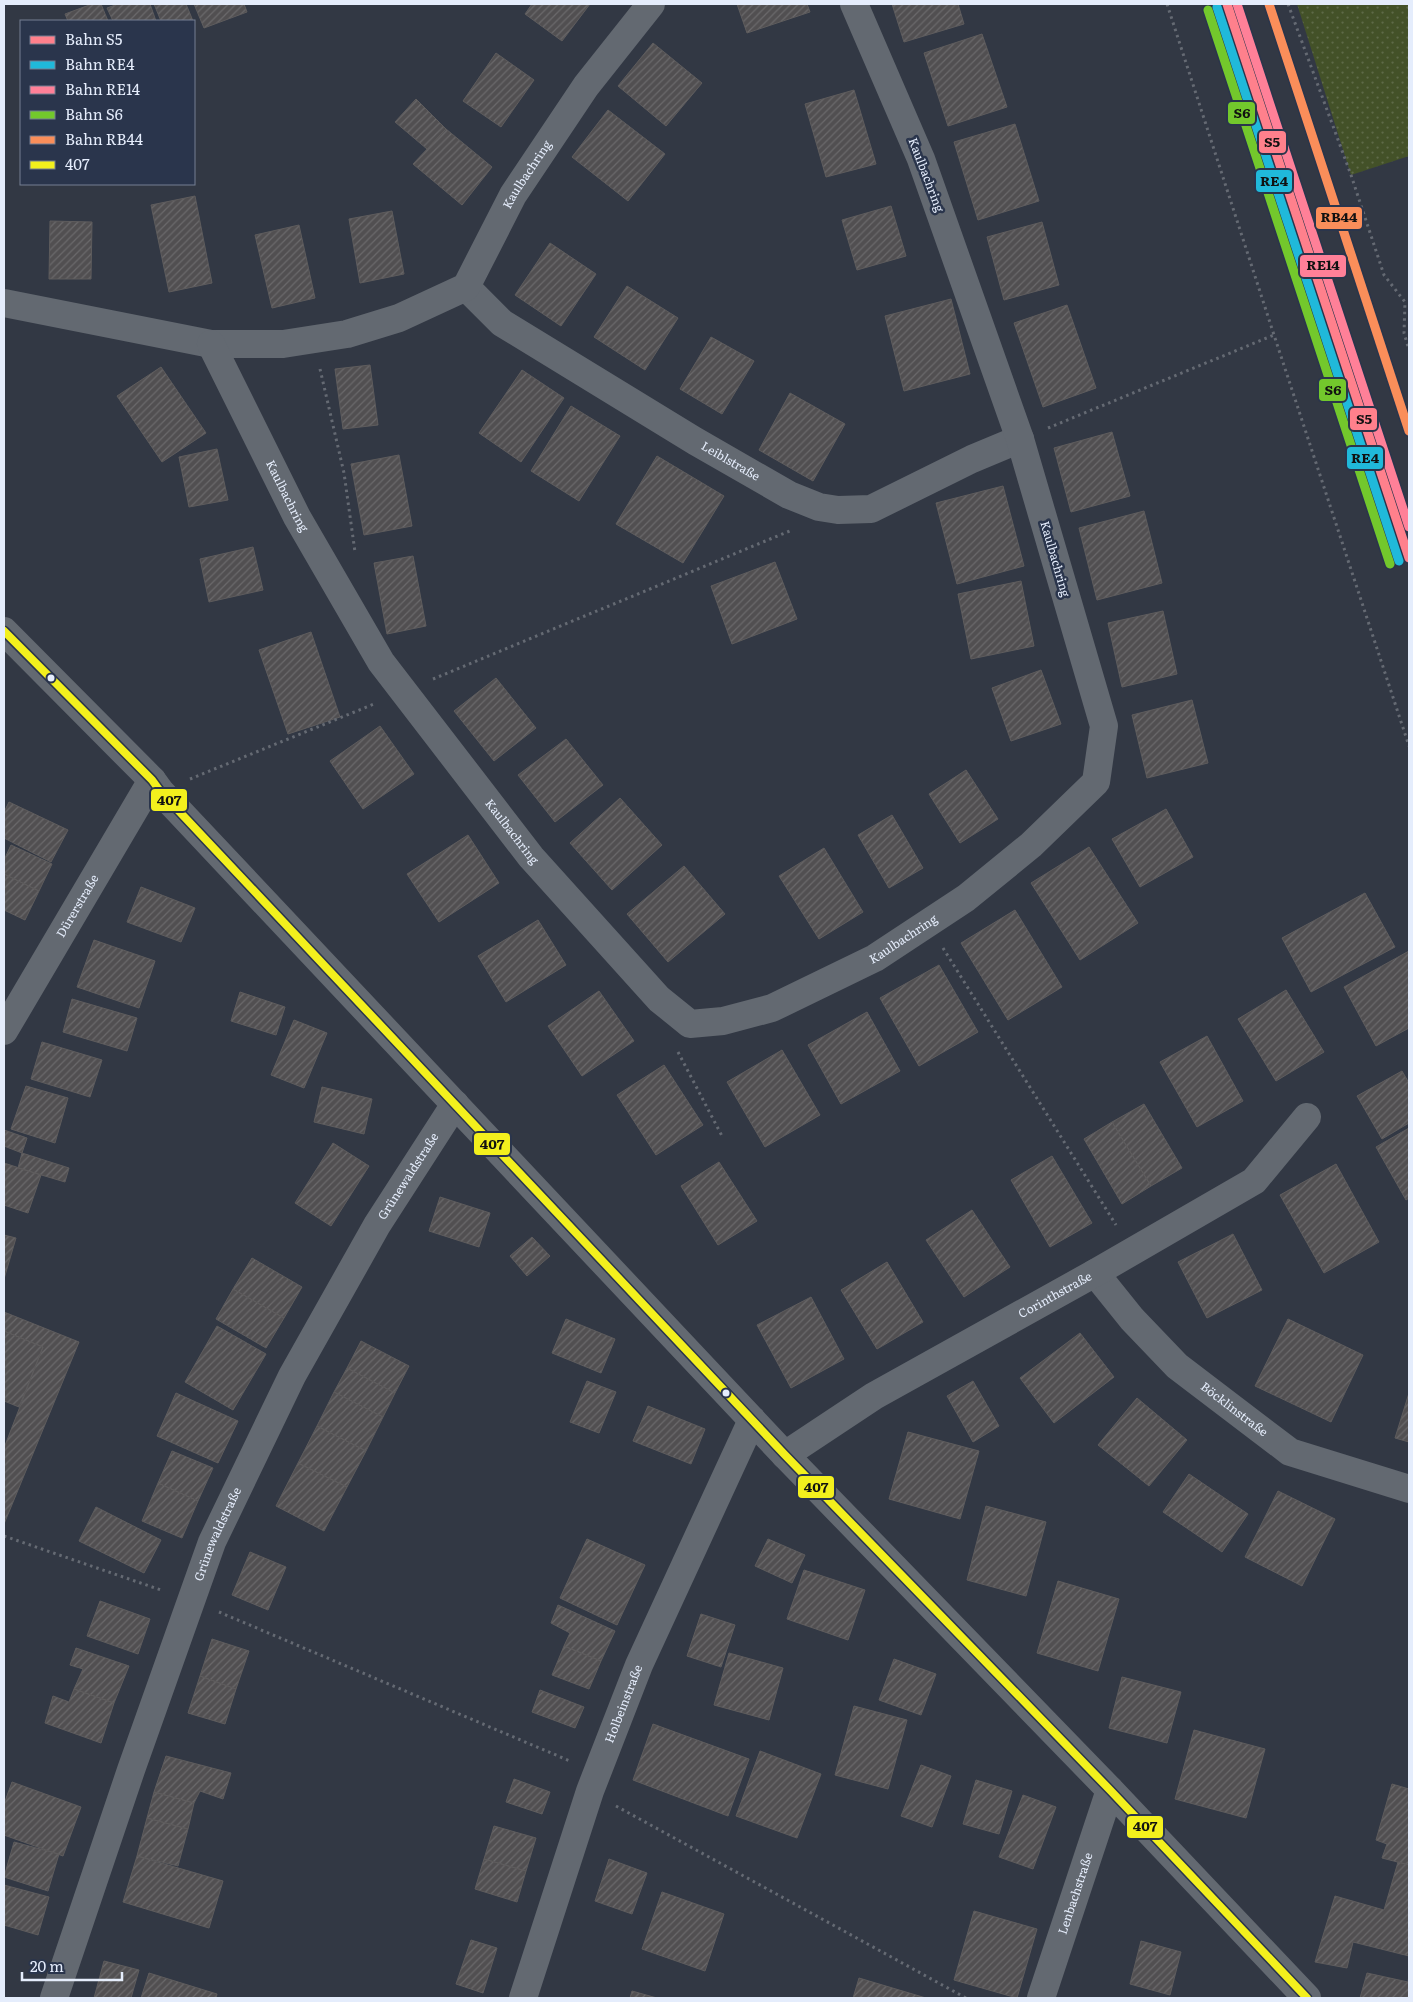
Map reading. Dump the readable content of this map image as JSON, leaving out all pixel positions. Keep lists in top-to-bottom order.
{
  "streets": {
    "street": [
      "Kaulbachring",
      "Leiblstraße",
      "Dürerstraße",
      "Grünewaldstraße",
      "Corinthstraße",
      "Böcklinstraße",
      "Holbeinstraße",
      "Lenbachstraße"
    ]
  },
  "crossings": [
    ["Kaulbachring", "Leiblstraße"],
    ["Corinthstraße", "Böcklinstraße"]
  ],
  "lines": [
    "rail line S5",
    "rail line RE14",
    "rail line RB44",
    "rail line RE4",
    "rail line S6",
    "transit line 407"
  ],
  "legend": [
    "Bahn S5",
    "Bahn RE4",
    "Bahn RE14",
    "Bahn S6",
    "Bahn RB44",
    "407"
  ],
  "scale_bar": "20 m"
}
